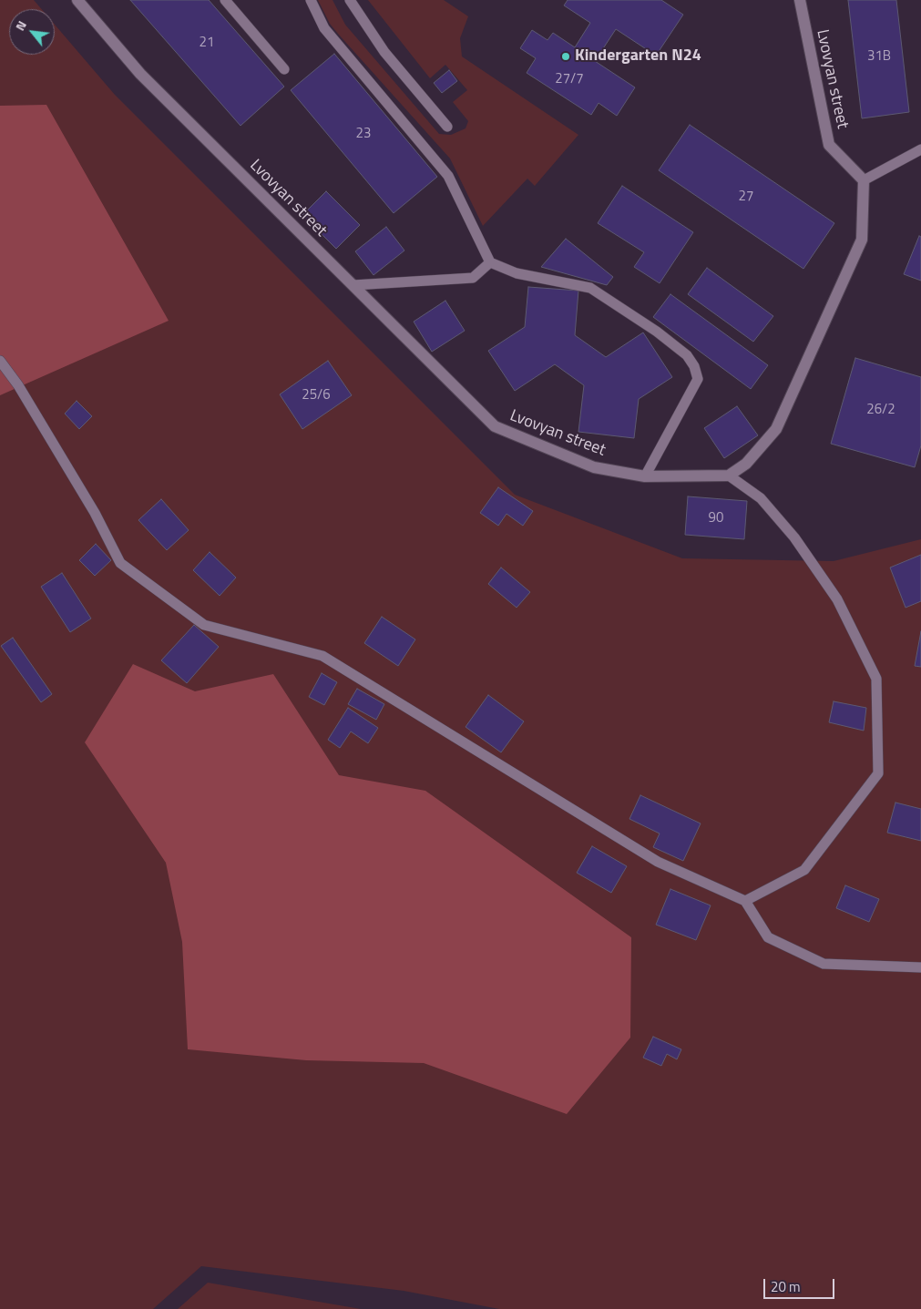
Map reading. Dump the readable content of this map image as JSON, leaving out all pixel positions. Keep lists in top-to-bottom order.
{
  "streets": {
    "street": ["Lvovyan street"]
  },
  "places": ["Kindergarten N24"],
  "house_numbers": [
    "21",
    "31B",
    "27/7",
    "23",
    "27",
    "25/6",
    "26/2",
    "90"
  ],
  "scale_bar": "20 m",
  "north": "top left"
}
